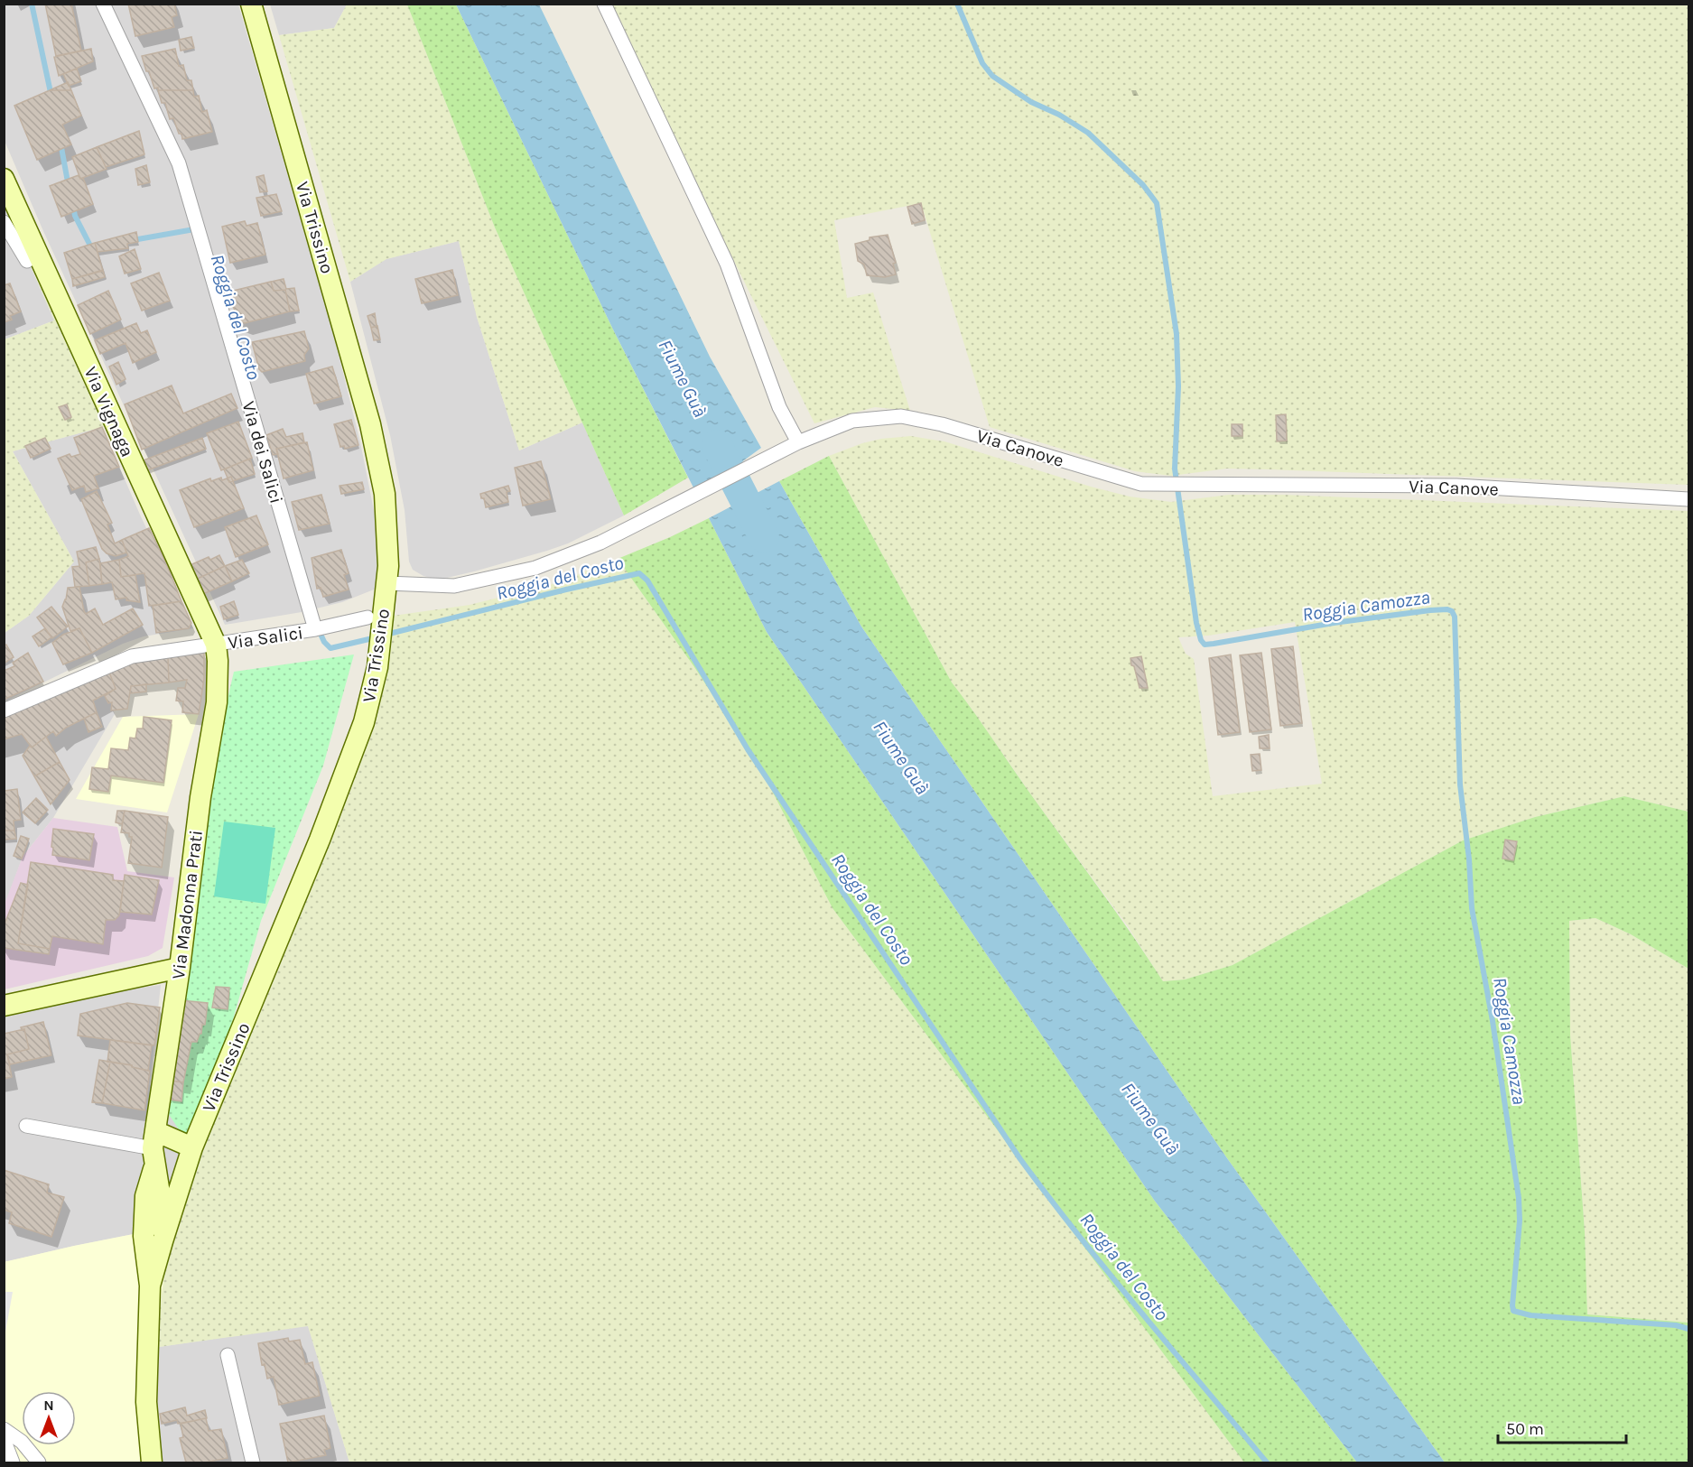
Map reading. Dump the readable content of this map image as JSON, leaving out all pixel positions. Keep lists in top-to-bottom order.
{
  "streets": {
    "main road": ["Via Trissino", "Via Vignaga", "Via Madonna Prati"],
    "street": ["Via Canove", "Via dei Salici", "Via Salici"]
  },
  "crossings": [
    ["Via Trissino", "Via Canove"],
    ["Via Vignaga", "Via Salici"],
    ["Via Vignaga", "Via Madonna Prati"],
    ["Via dei Salici", "Via Salici"],
    ["Via Salici", "Via Madonna Prati"]
  ],
  "water": ["Roggia del Costo", "Fiume Guà", "Roggia Camozza"],
  "scale_bar": "50 m",
  "north": "top"
}
